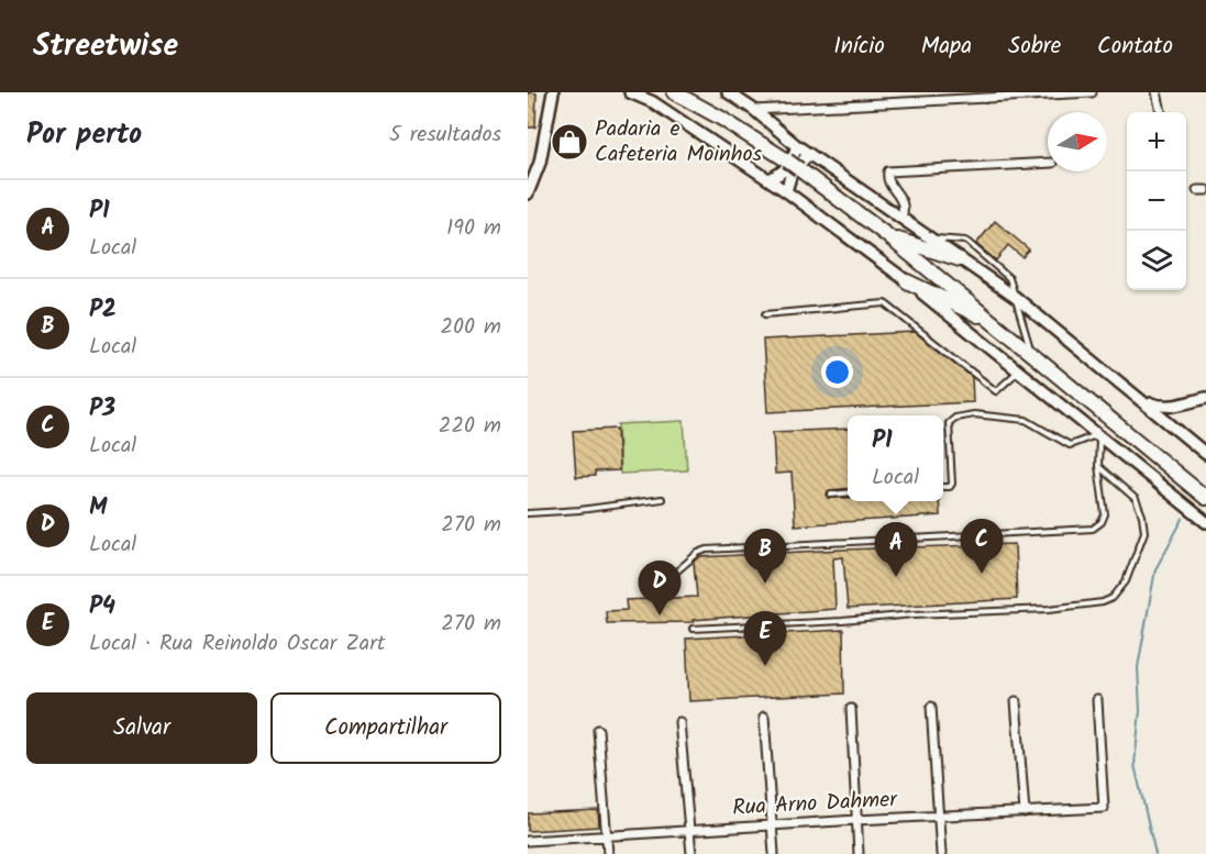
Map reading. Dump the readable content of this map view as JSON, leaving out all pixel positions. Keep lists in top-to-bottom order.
{
  "streets": {
    "street": ["Rua Arno Dahmer"]
  },
  "places": {
    "shop": ["Padaria e Cafeteria Moinhos"]
  },
  "north": "right",
  "page": {
    "header": "Streetwise",
    "nav": [
      "Início",
      "Mapa",
      "Sobre",
      "Contato"
    ],
    "heading": ["Por perto", "5 resultados"],
    "map_buttons": ["+", "−"],
    "list": [
      {
        "mark": "A",
        "name": "P1",
        "note": "Local",
        "value": "190 m"
      },
      {
        "mark": "B",
        "name": "P2",
        "note": "Local",
        "value": "200 m"
      },
      {
        "mark": "C",
        "name": "P3",
        "note": "Local",
        "value": "220 m"
      },
      {
        "mark": "D",
        "name": "M",
        "note": "Local",
        "value": "270 m"
      },
      {
        "mark": "E",
        "name": "P4",
        "note": "Local · Rua Reinoldo Oscar Zart",
        "value": "270 m"
      }
    ],
    "popup": ["P1", "Local"],
    "pins": [
      "C",
      "A",
      "B",
      "D",
      "E"
    ],
    "buttons": ["Salvar", "Compartilhar"]
  }
}
